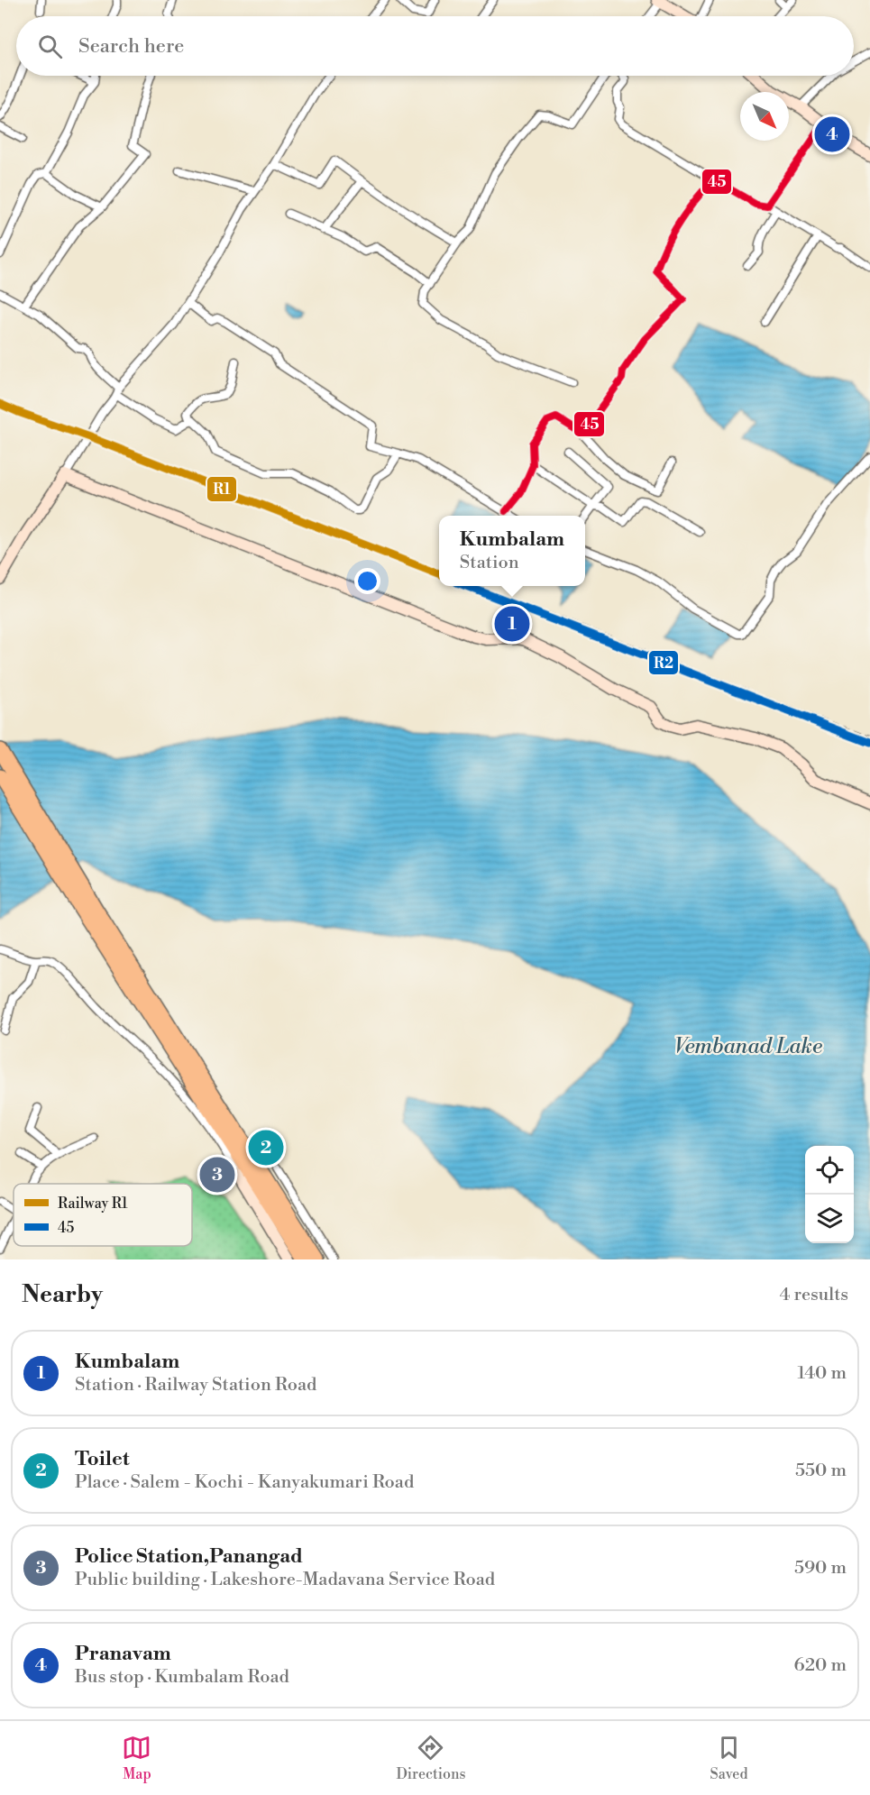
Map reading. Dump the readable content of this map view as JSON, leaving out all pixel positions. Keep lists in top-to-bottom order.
{
  "water": ["Vembanad Lake"],
  "lines": ["transit line 45", "rail line R1", "transit line R2"],
  "legend": ["Railway R1", "45"],
  "north": "bottom right",
  "page": {
    "search": "Search here",
    "pins": [
      "4",
      "1",
      "2",
      "3"
    ],
    "popup": ["Kumbalam", "Station"],
    "heading": ["Nearby", "4 results"],
    "list": [
      {
        "mark": "1",
        "name": "Kumbalam",
        "note": "Station · Railway Station Road",
        "value": "140 m"
      },
      {
        "mark": "2",
        "name": "Toilet",
        "note": "Place · Salem - Kochi - Kanyakumari Road",
        "value": "550 m"
      },
      {
        "mark": "3",
        "name": "Police Station,Panangad",
        "note": "Public building · Lakeshore-Madavana Service Road",
        "value": "590 m"
      },
      {
        "mark": "4",
        "name": "Pranavam",
        "note": "Bus stop · Kumbalam Road",
        "value": "620 m"
      }
    ],
    "nav": ["Map", "Directions", "Saved"]
  }
}
